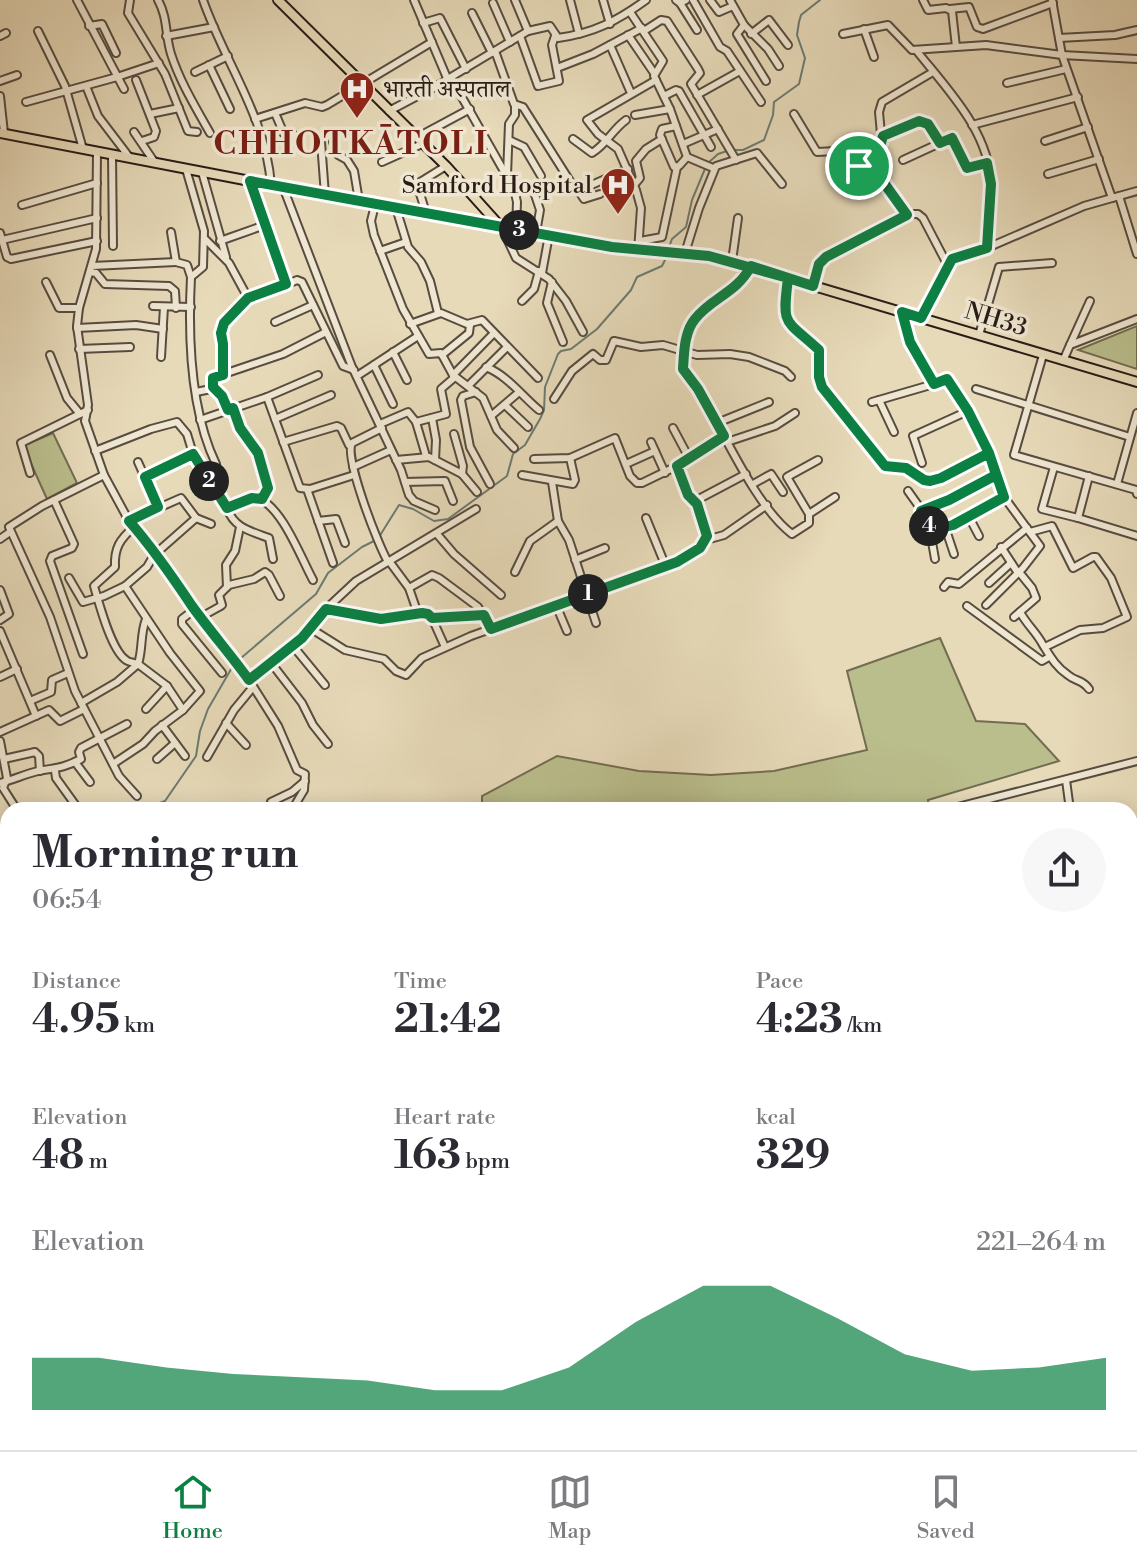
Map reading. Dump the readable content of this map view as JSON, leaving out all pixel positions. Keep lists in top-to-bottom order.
{
  "streets": {
    "main road": ["NH33"]
  },
  "districts": ["CHHOTKĀTOLI"],
  "places": {
    "hospital": ["भारती अस्पताल", "Samford Hospital"]
  },
  "page": {
    "pins": [
      "3",
      "2",
      "4",
      "1"
    ],
    "heading": ["Morning run", "06:54"],
    "stats": [
      ["Distance", "4.95 km"],
      ["Time", "21:42"],
      ["Pace", "4:23 /km"],
      ["Elevation", "48 m"],
      ["Heart rate", "163 bpm"],
      ["kcal", "329"]
    ],
    "chart": ["Elevation", "221–264 m"],
    "tabs": ["Home", "Map", "Saved"]
  }
}
